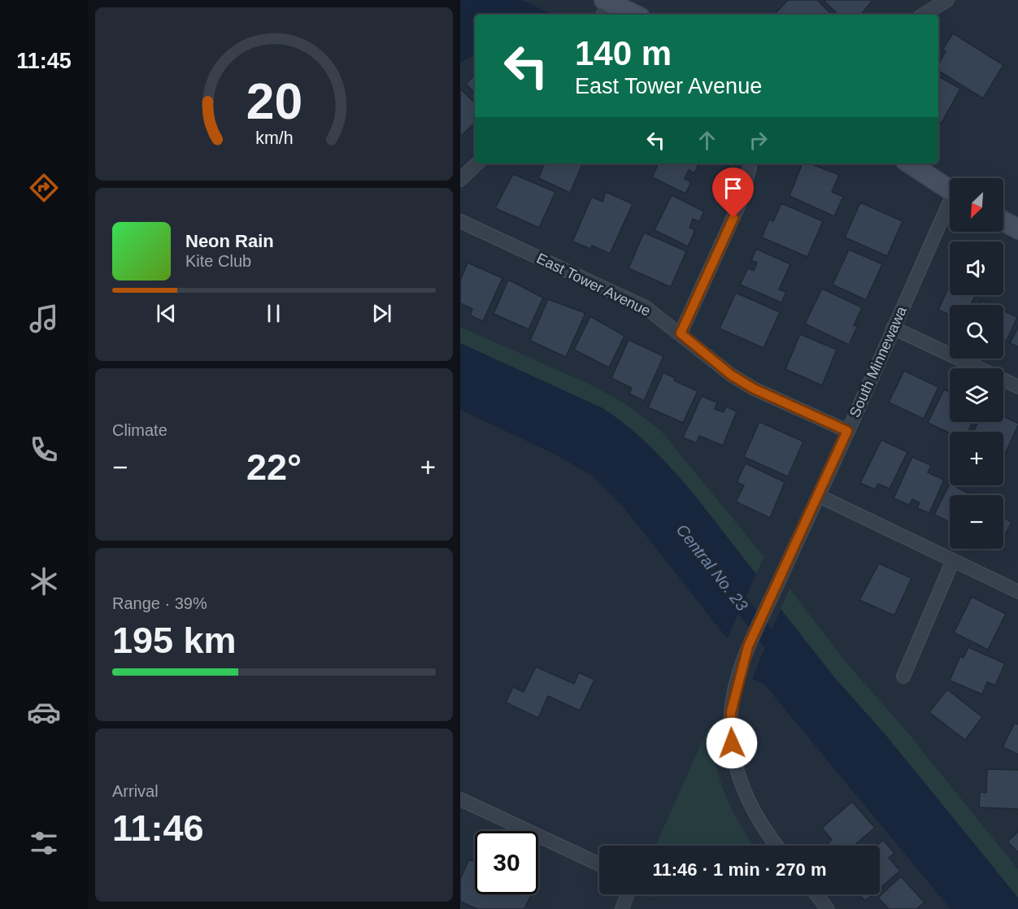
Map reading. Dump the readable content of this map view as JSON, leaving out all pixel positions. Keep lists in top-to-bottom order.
{
  "streets": {
    "street": ["East Tower Avenue", "South Minnewawa"]
  },
  "crossings": [
    ["East Tower Avenue", "South Minnewawa"]
  ],
  "water": ["Central No. 23"],
  "north": "bottom left",
  "page": {
    "tabs": "11:45",
    "turn": ["140 m", "East Tower Avenue"],
    "map_buttons": ["+", "−"],
    "song": ["Neon Rain", "Kite Club"],
    "tile": [
      "Climate",
      ["Range · 39%", "195 km"],
      ["Arrival", "11:46"]
    ],
    "heat": ["−", "22°", "+"],
    "limit": "30",
    "trip": "11:46 · 1 min · 270 m",
    "gauge": ["20", "km/h"]
  }
}
